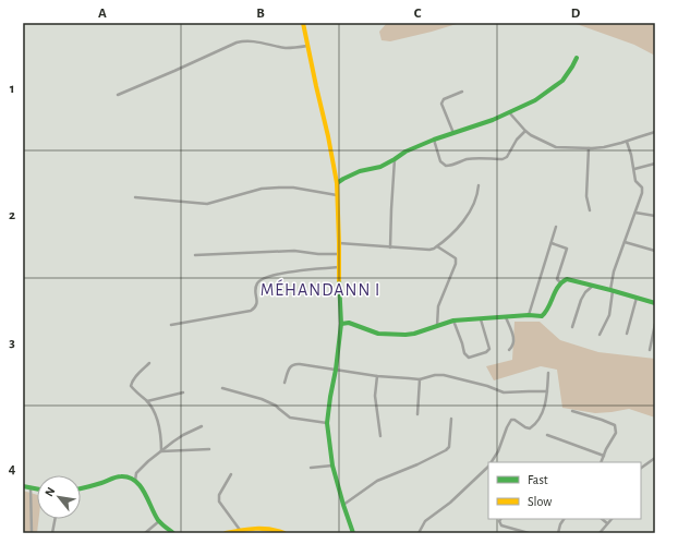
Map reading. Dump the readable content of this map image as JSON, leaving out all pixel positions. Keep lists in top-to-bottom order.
{
  "districts": ["MÉHANDANN I"],
  "legend": ["Fast", "Slow"],
  "north": "top left",
  "grid": {
    "columns": [
      "A",
      "B",
      "C",
      "D"
    ],
    "rows": [
      "1",
      "2",
      "3",
      "4"
    ]
  }
}
